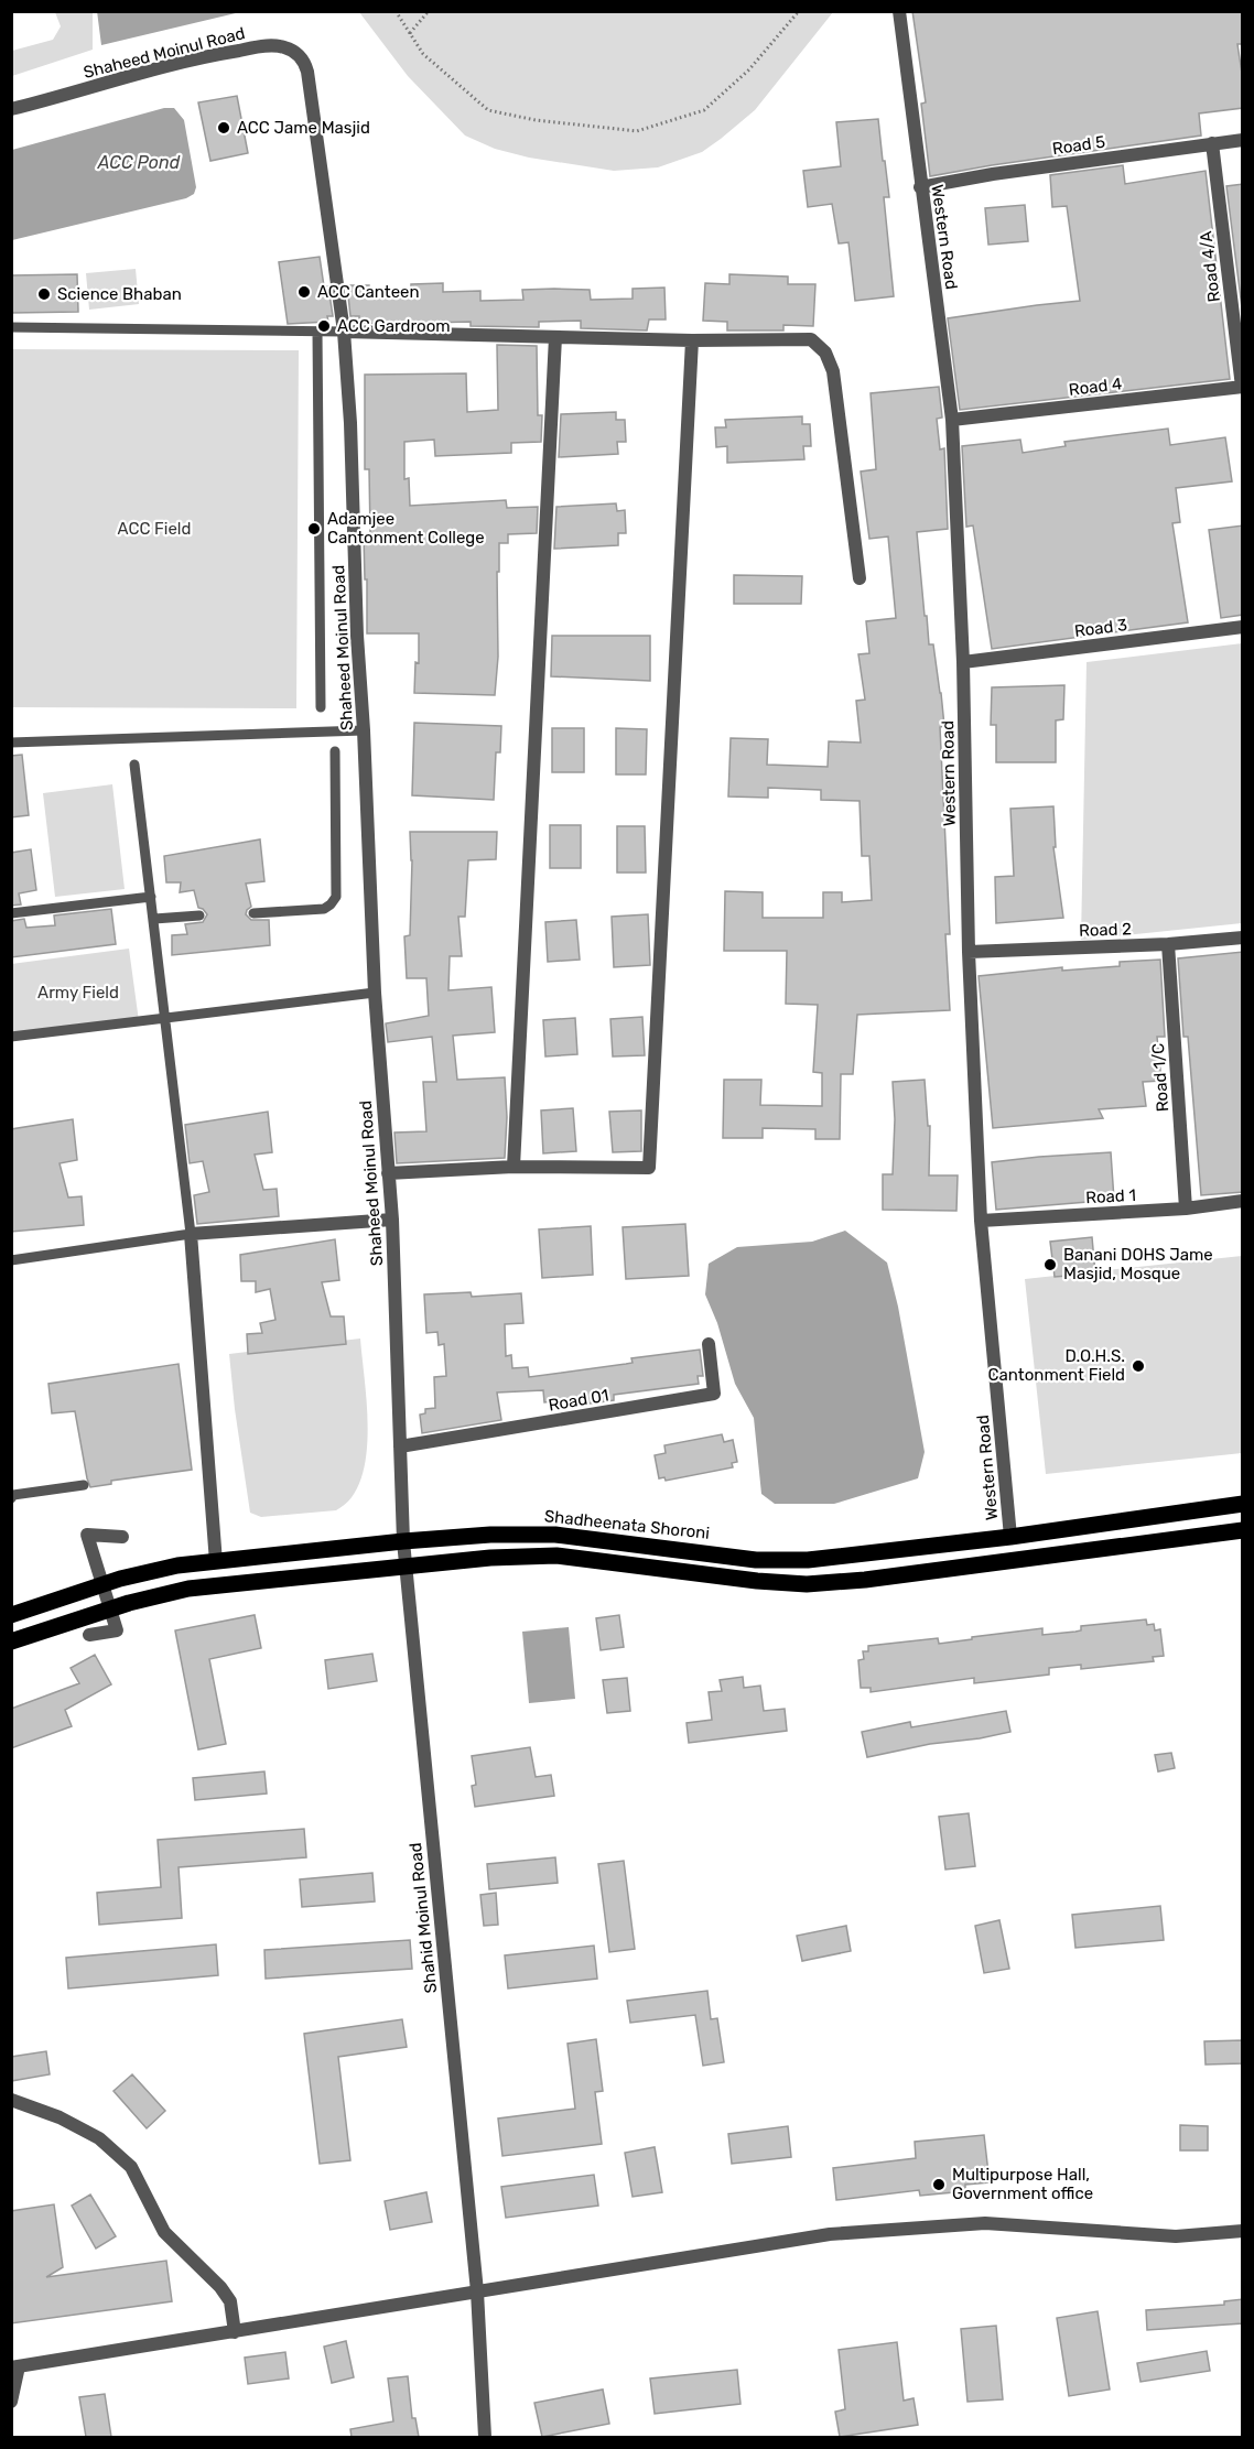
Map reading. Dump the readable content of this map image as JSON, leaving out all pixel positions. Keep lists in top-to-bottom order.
{
  "streets": {
    "main road": ["Shadheenata Shoroni"],
    "street": [
      "Shaheed Moinul Road",
      "Road 5",
      "Western Road",
      "Road 4/A",
      "Road 4",
      "Road 3",
      "Road 2",
      "Road 1/C",
      "Road 1",
      "Road 01",
      "Shahid Moinul Road"
    ]
  },
  "crossings": [
    ["Shaheed Moinul Road", "Road 01"],
    ["Shaheed Moinul Road", "Shadheenata Shoroni"],
    ["Shaheed Moinul Road", "Shahid Moinul Road"],
    ["Road 5", "Western Road"],
    ["Road 5", "Road 4/A"],
    ["Western Road", "Road 4"],
    ["Western Road", "Road 3"],
    ["Western Road", "Road 2"],
    ["Western Road", "Road 1"],
    ["Western Road", "Shadheenata Shoroni"],
    ["Road 4/A", "Road 4"],
    ["Road 2", "Road 1/C"],
    ["Road 1/C", "Road 1"],
    ["Shadheenata Shoroni", "Shahid Moinul Road"]
  ],
  "water": ["ACC Pond"],
  "parks": ["ACC Field", "Army Field"],
  "places": [
    "ACC Jame Masjid",
    "ACC Canteen",
    "Science Bhaban",
    "ACC Gardroom",
    "Adamjee Cantonment College",
    "Banani DOHS Jame Masjid, Mosque",
    "D.O.H.S. Cantonment Field",
    "Multipurpose Hall, Government office"
  ]
}
